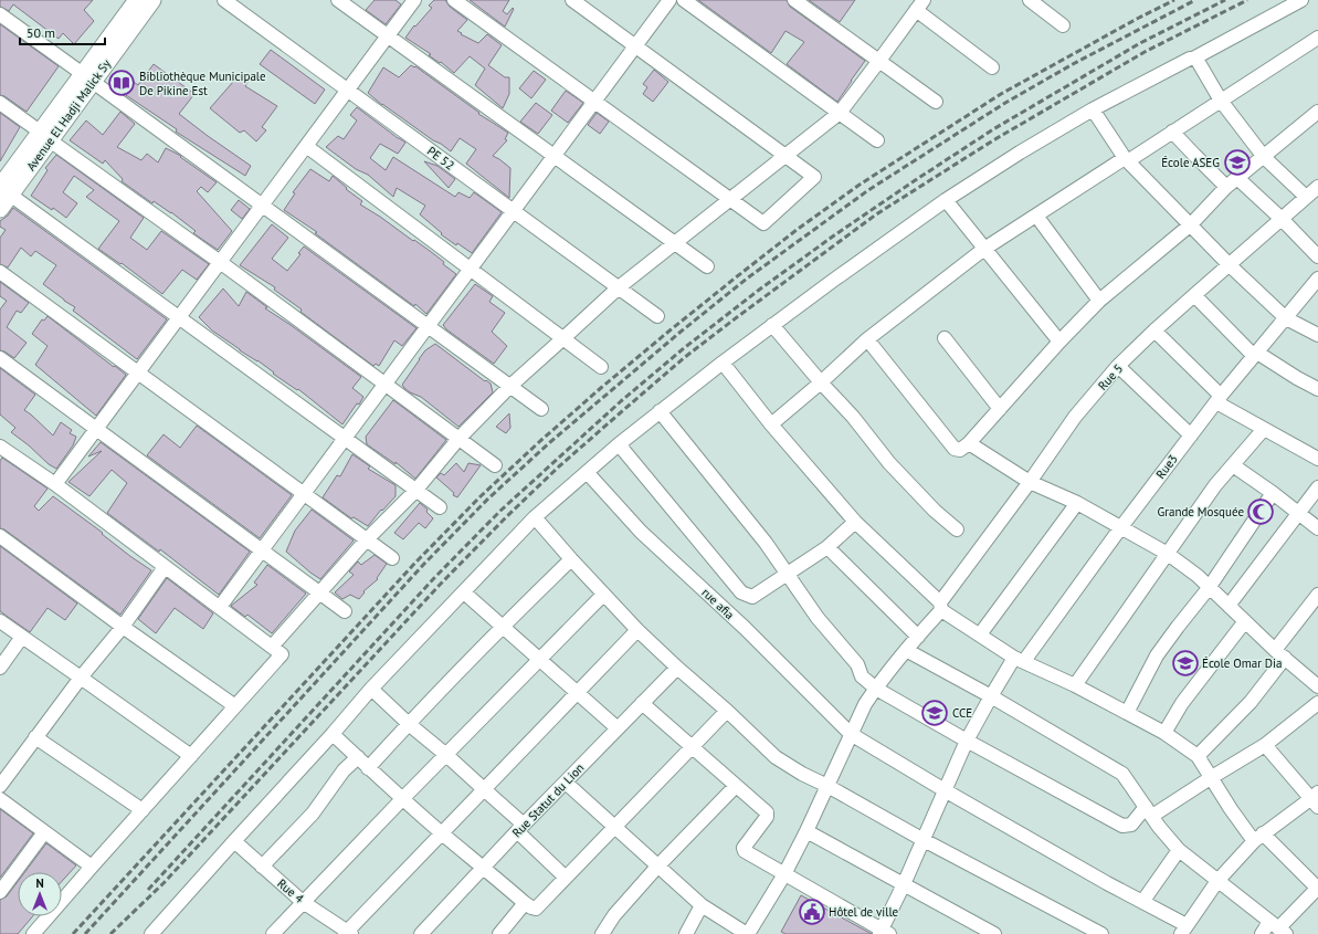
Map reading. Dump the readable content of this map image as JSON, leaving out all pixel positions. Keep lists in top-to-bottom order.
{
  "streets": {
    "street": [
      "Avenue El Hadji Malick Sy",
      "PE 52",
      "Rue 5",
      "Rue3",
      "rue afia",
      "Rue Statut du Lion",
      "Rue 4"
    ]
  },
  "crossings": [
    ["Rue 5", "rue afia"],
    ["Rue3", "rue afia"]
  ],
  "places": {
    "library": ["Bibliothèque Municipale De Pikine Est"],
    "school or university": ["École ASEG", "École Omar Dia", "CCE"],
    "mosque": ["Grande Mosquée"],
    "public building": ["Hôtel de ville"]
  },
  "scale_bar": "50 m",
  "north": "top"
}
